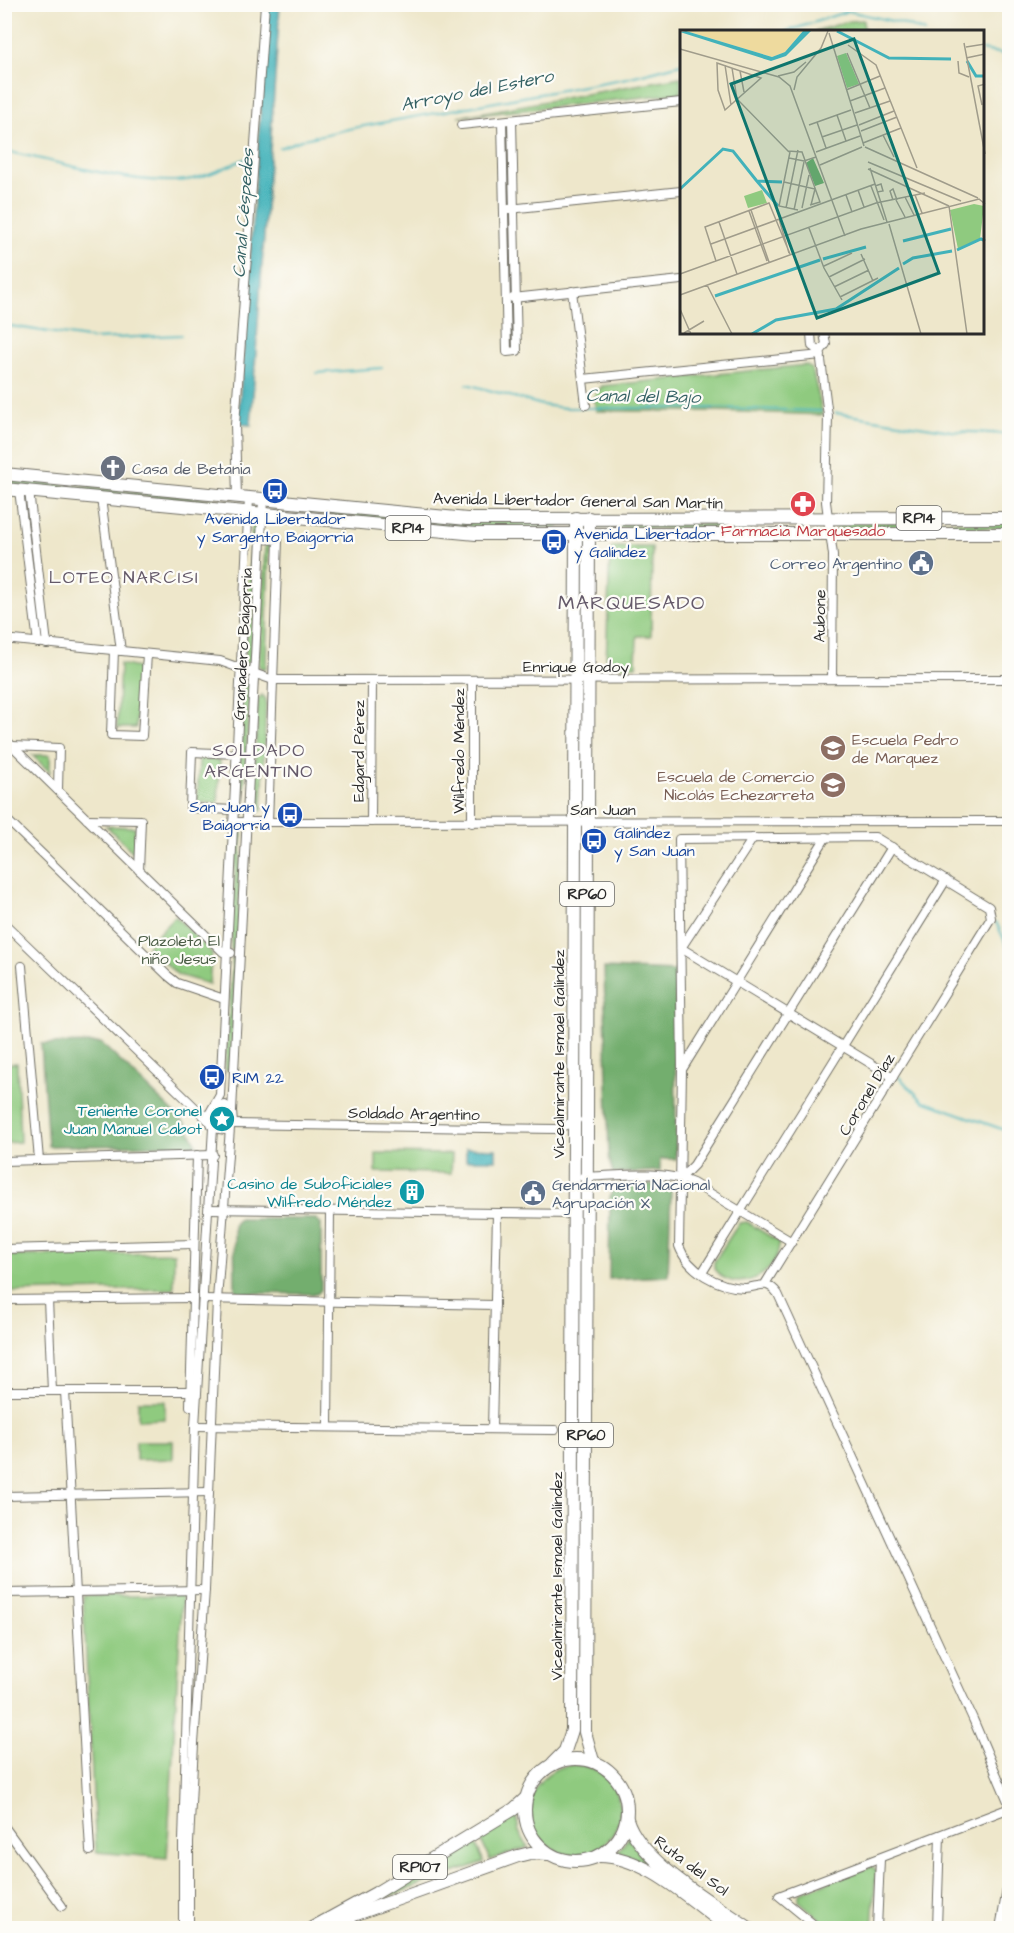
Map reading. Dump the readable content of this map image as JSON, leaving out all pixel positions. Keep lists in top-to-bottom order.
{
  "streets": {
    "main road": [
      "Avenida Libertador General San Martín",
      "RP14",
      "RP60",
      "Vicealmirante Ismael Galíndez",
      "Ruta del Sol",
      "RP107"
    ],
    "street": [
      "Aubone",
      "Granadero Baigorria",
      "Enrique Godoy",
      "Edgard Pérez",
      "Wilfredo Méndez",
      "San Juan",
      "Coronel Díaz",
      "Soldado Argentino"
    ]
  },
  "crossings": [
    ["Avenida Libertador General San Martín", "Aubone"],
    ["Avenida Libertador General San Martín", "Granadero Baigorria"],
    ["Avenida Libertador General San Martín", "Vicealmirante Ismael Galíndez"],
    ["Aubone", "Enrique Godoy"],
    ["Granadero Baigorria", "Enrique Godoy"],
    ["Granadero Baigorria", "San Juan"],
    ["Granadero Baigorria", "Soldado Argentino"],
    ["Enrique Godoy", "Edgard Pérez"],
    ["Enrique Godoy", "Wilfredo Méndez"],
    ["Enrique Godoy", "Vicealmirante Ismael Galíndez"],
    ["Edgard Pérez", "San Juan"],
    ["Wilfredo Méndez", "San Juan"],
    ["San Juan", "Vicealmirante Ismael Galíndez"],
    ["RP60", "Vicealmirante Ismael Galíndez"],
    ["RP60", "Ruta del Sol"],
    ["RP60", "RP107"],
    ["Vicealmirante Ismael Galíndez", "Soldado Argentino"],
    ["Vicealmirante Ismael Galíndez", "Ruta del Sol"],
    ["Vicealmirante Ismael Galíndez", "RP107"],
    ["Ruta del Sol", "RP107"]
  ],
  "districts": ["LOTEO NARCISI", "MARQUESADO", "SOLDADO ARGENTINO"],
  "water": ["Arroyo del Estero", "Canal Céspedes", "Canal del Bajo"],
  "parks": ["Plazoleta El niño Jesus"],
  "places": {
    "church": ["Casa de Betania"],
    "bus stop": [
      "Avenida Libertador y Sargento Baigorria",
      "Avenida Libertador y Galíndez",
      "San Juan y Baigorria",
      "Galíndez y San Juan",
      "RIM 22"
    ],
    "pharmacy": ["Farmacia Marquesado"],
    "public building": ["Correo Argentino", "Gendarmería Nacional Agrupación X"],
    "school or university": ["Escuela Pedro de Marquez", "Escuela de Comercio Nicolás Echezarreta"],
    "place": ["Teniente Coronel Juan Manuel Cabot"],
    "building": ["Casino de Suboficiales Wilfredo Méndez"]
  }
}
